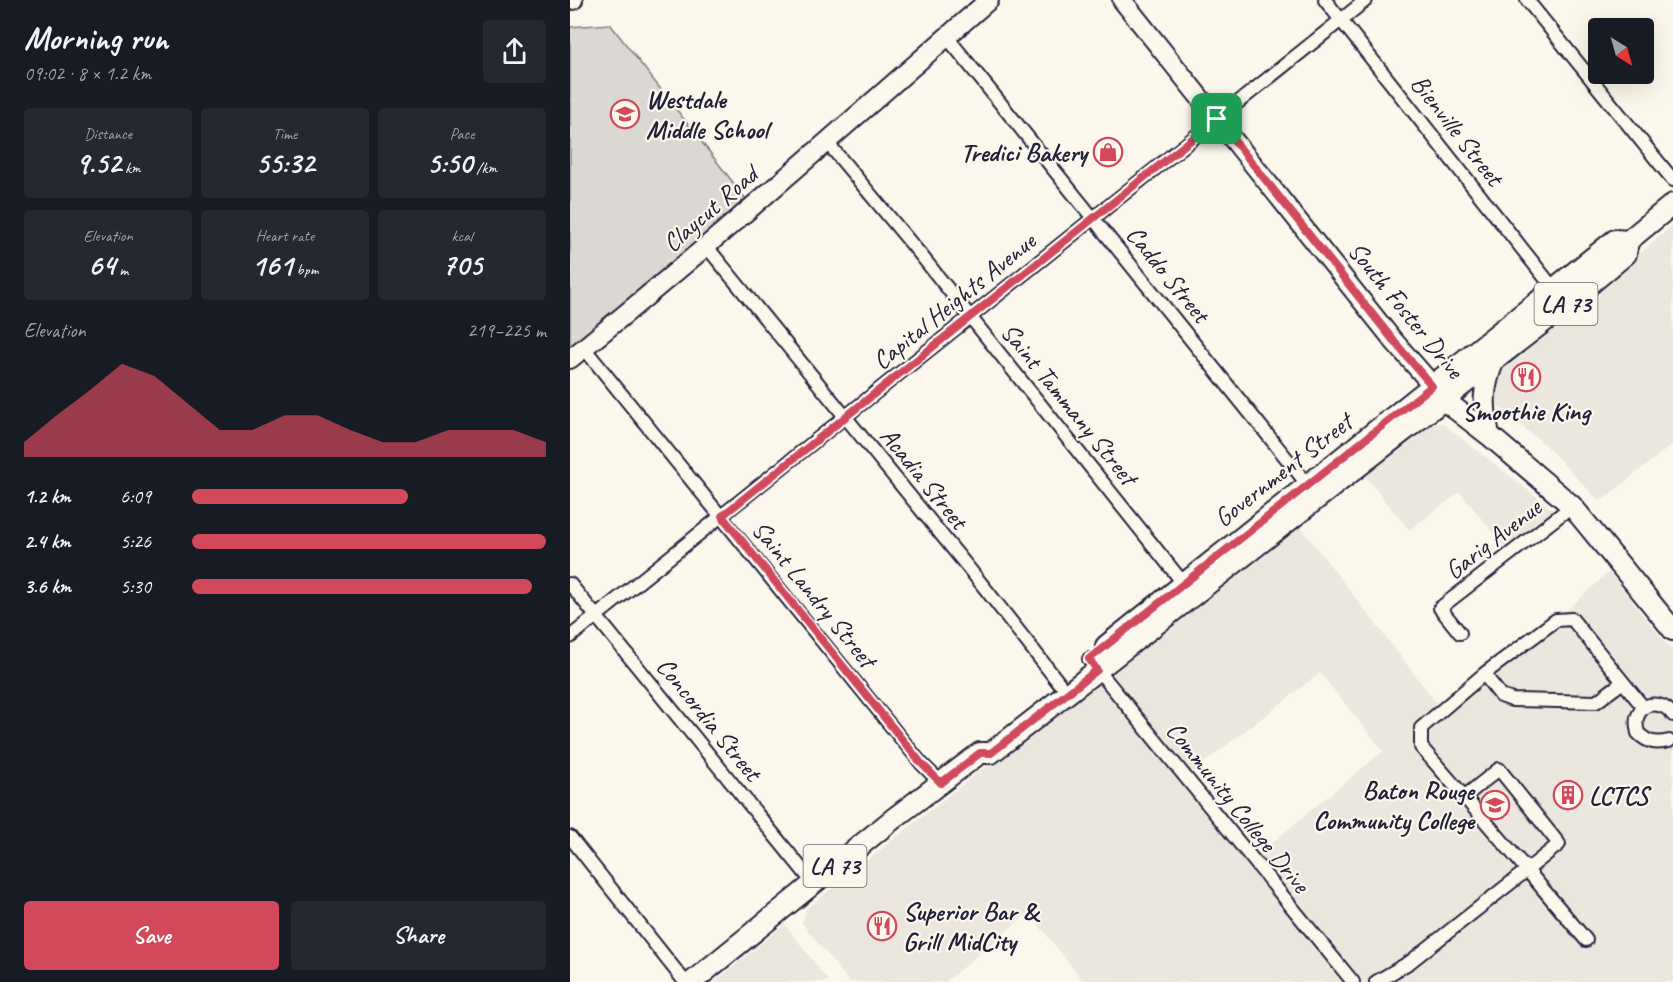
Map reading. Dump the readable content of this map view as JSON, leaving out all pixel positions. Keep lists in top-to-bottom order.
{
  "streets": {
    "main road": ["LA 73", "South Foster Drive", "Government Street"],
    "street": [
      "Bienville Street",
      "Claycut Road",
      "Caddo Street",
      "Capital Heights Avenue",
      "Saint Tammany Street",
      "Acadia Street",
      "Garig Avenue",
      "Saint Landry Street",
      "Concordia Street",
      "Community College Drive"
    ]
  },
  "crossings": [
    ["Bienville Street", "Capital Heights Avenue"],
    ["Bienville Street", "Government Street"],
    ["Claycut Road", "Caddo Street"],
    ["Claycut Road", "Saint Tammany Street"],
    ["Claycut Road", "Acadia Street"],
    ["Claycut Road", "Saint Landry Street"],
    ["Caddo Street", "Capital Heights Avenue"],
    ["Caddo Street", "Government Street"],
    ["Capital Heights Avenue", "South Foster Drive"],
    ["Capital Heights Avenue", "Saint Tammany Street"],
    ["Capital Heights Avenue", "Acadia Street"],
    ["Capital Heights Avenue", "Saint Landry Street"],
    ["Capital Heights Avenue", "Concordia Street"],
    ["South Foster Drive", "Government Street"],
    ["South Foster Drive", "Garig Avenue"],
    ["Saint Tammany Street", "Government Street"],
    ["Government Street", "Acadia Street"],
    ["Government Street", "Saint Landry Street"],
    ["Government Street", "Concordia Street"],
    ["Government Street", "Community College Drive"]
  ],
  "places": {
    "school or university": ["Westdale Middle School", "Baton Rouge Community College"],
    "shop": ["Tredici Bakery"],
    "restaurant": ["Smoothie King", "Superior Bar & Grill MidCity"],
    "building": ["LCTCS"]
  },
  "north": "bottom right",
  "page": {
    "heading": ["Morning run", "09:02 · 8 × 1.2 km"],
    "stats": [
      ["Distance", "9.52 km"],
      ["Time", "55:32"],
      ["Pace", "5:50 /km"],
      ["Elevation", "64 m"],
      ["Heart rate", "161 bpm"],
      ["kcal", "705"]
    ],
    "chart": ["Elevation", "219–225 m"],
    "list": [
      {
        "name": "1.2 km",
        "note": "6:09"
      },
      {
        "name": "2.4 km",
        "note": "5:26"
      },
      {
        "name": "3.6 km",
        "note": "5:30"
      }
    ],
    "buttons": ["Save", "Share"]
  }
}
